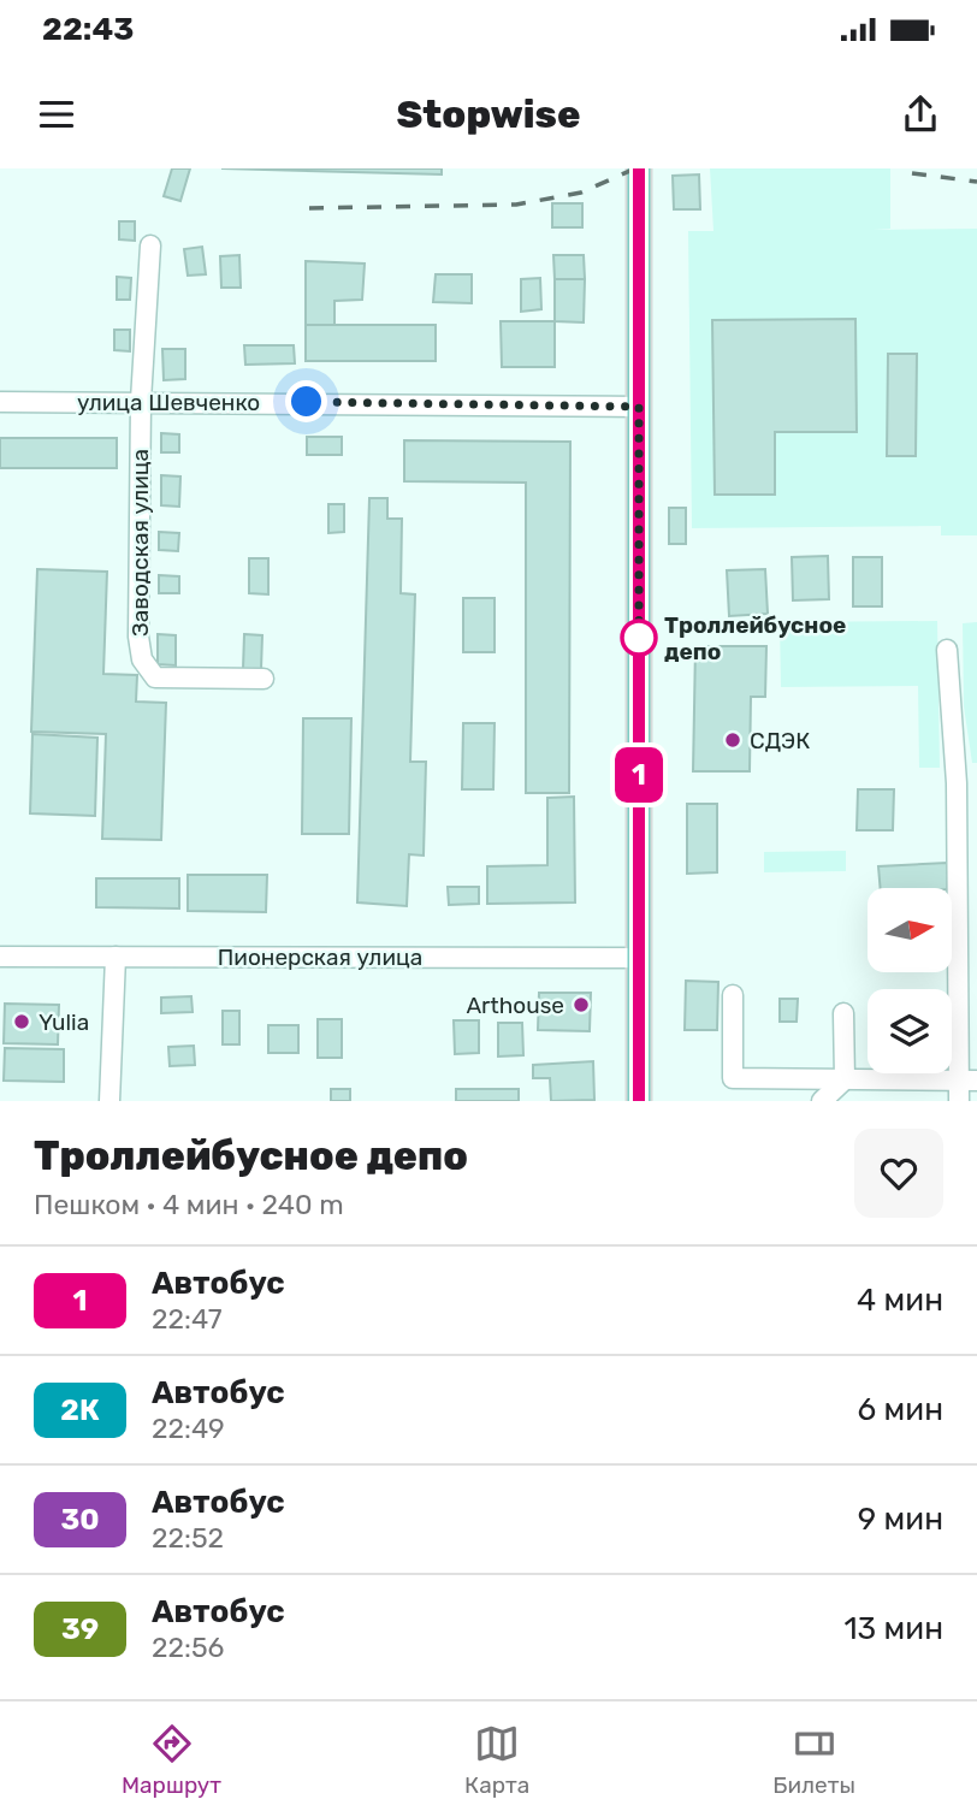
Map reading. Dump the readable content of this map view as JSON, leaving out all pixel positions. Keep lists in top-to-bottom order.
{
  "streets": {
    "street": ["улица Шевченко", "Заводская улица", "Пионерская улица"]
  },
  "crossings": [
    ["улица Шевченко", "Заводская улица"]
  ],
  "places": [
    "Троллейбусное депо",
    "СДЭК",
    "Arthouse",
    "Yulia"
  ],
  "lines": ["bus line 1"],
  "north": "right",
  "page": {
    "status": "22:43",
    "header": "Stopwise",
    "on_map": "1",
    "heading": ["Троллейбусное депо", "Пешком · 4 мин · 240 m"],
    "list": [
      {
        "mark": "1",
        "name": "Автобус",
        "note": "22:47",
        "value": "4 мин"
      },
      {
        "mark": "2К",
        "name": "Автобус",
        "note": "22:49",
        "value": "6 мин"
      },
      {
        "mark": "30",
        "name": "Автобус",
        "note": "22:52",
        "value": "9 мин"
      },
      {
        "mark": "39",
        "name": "Автобус",
        "note": "22:56",
        "value": "13 мин"
      }
    ],
    "tabs": ["Маршрут", "Карта", "Билеты"]
  }
}
